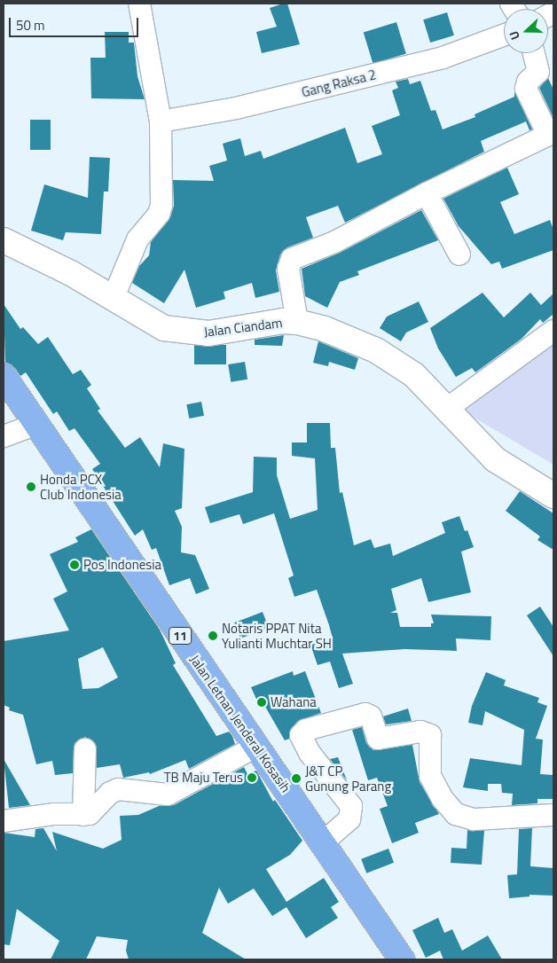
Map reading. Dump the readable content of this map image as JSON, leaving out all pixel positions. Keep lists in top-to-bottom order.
{
  "streets": {
    "highway": ["11", "Jalan Letnan Jenderal Kosasih"],
    "street": ["Gang Raksa 2", "Jalan Ciandam"]
  },
  "places": [
    "Honda PCX Club Indonesia",
    "Pos Indonesia",
    "Notaris PPAT Nita Yulianti Muchtar SH",
    "Wahana",
    "TB Maju Terus",
    "J&T CP Gunung Parang"
  ],
  "scale_bar": "50 m",
  "north": "left"
}
